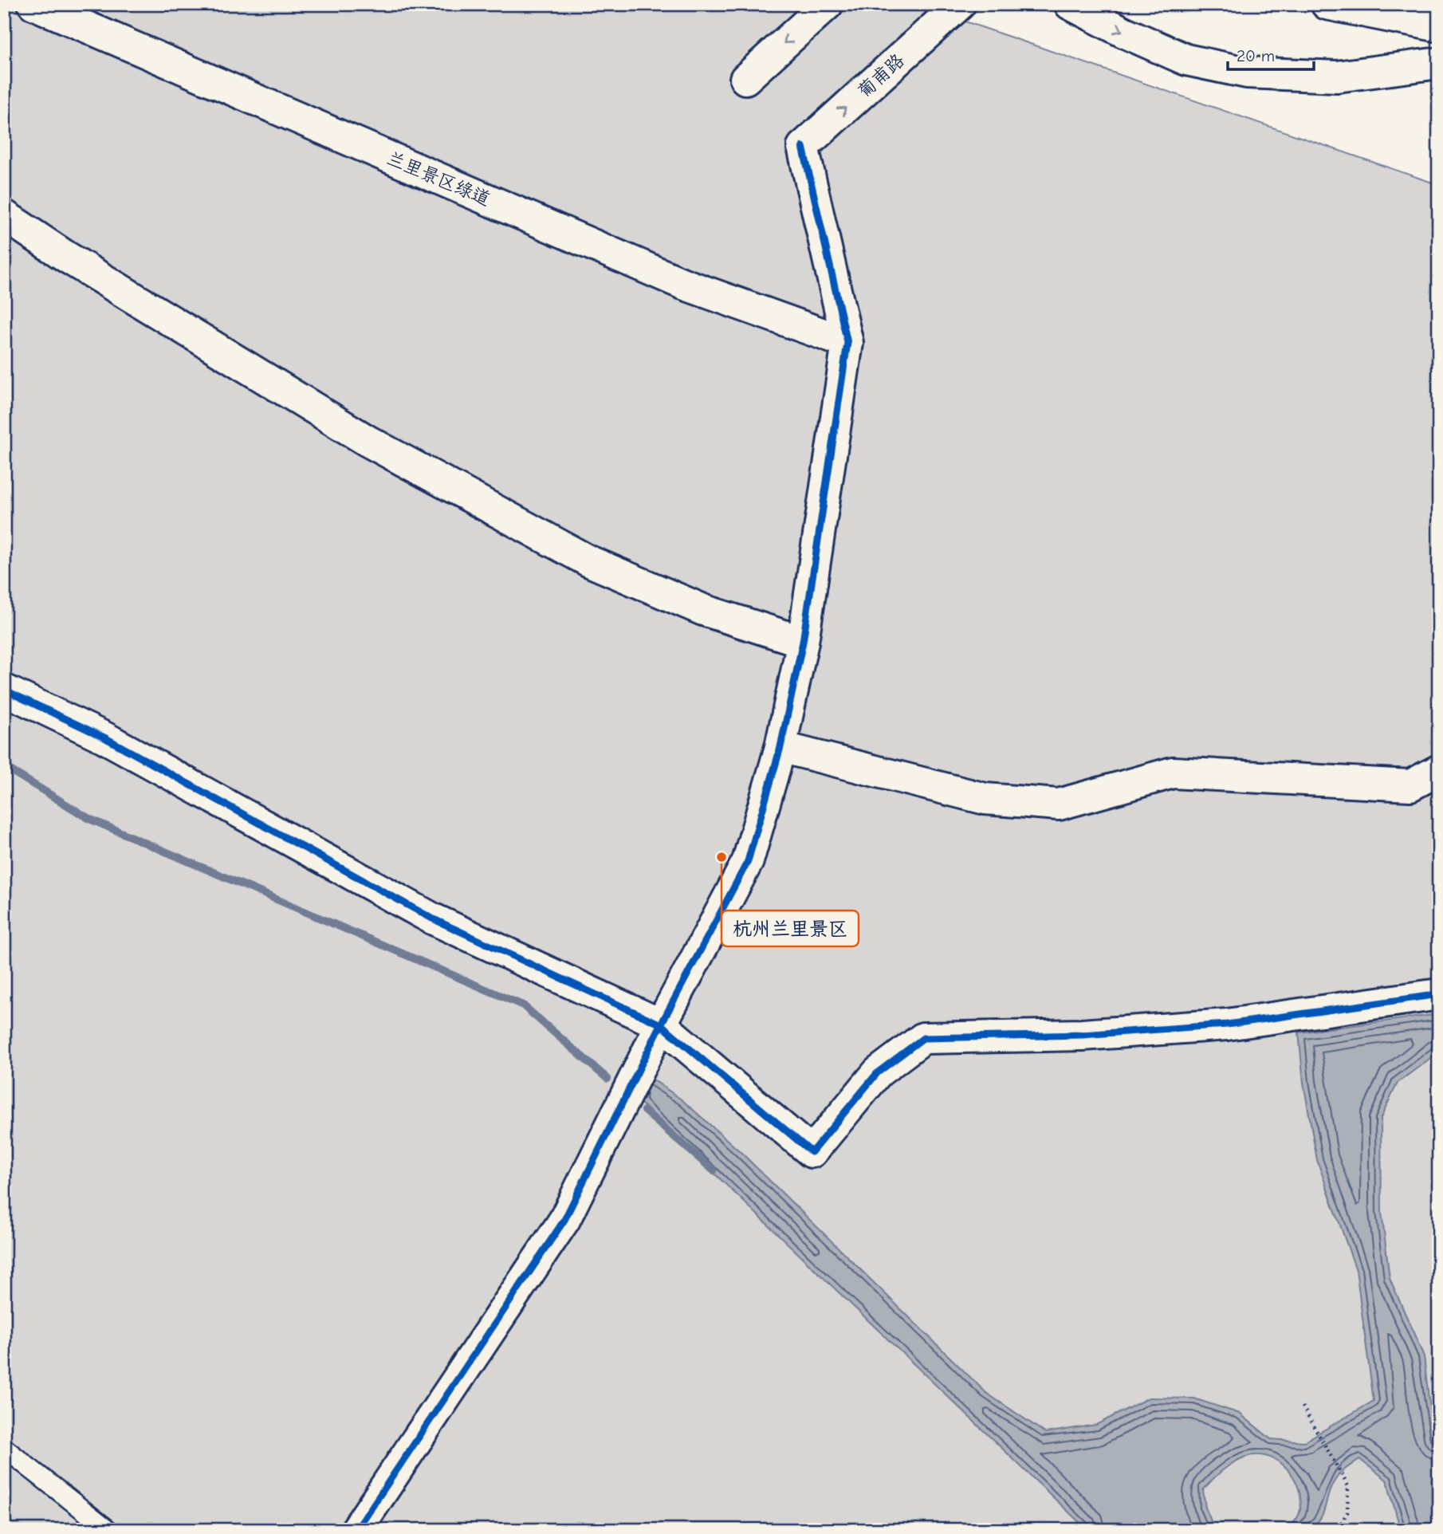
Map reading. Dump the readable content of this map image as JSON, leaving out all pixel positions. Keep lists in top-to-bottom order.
{
  "streets": {
    "street": ["葡甫路", "兰里景区绿道"]
  },
  "crossings": [
    ["葡甫路", "兰里景区绿道"]
  ],
  "one_way": ["葡甫路"],
  "places": ["杭州兰里景区"],
  "scale_bar": "20 m"
}
